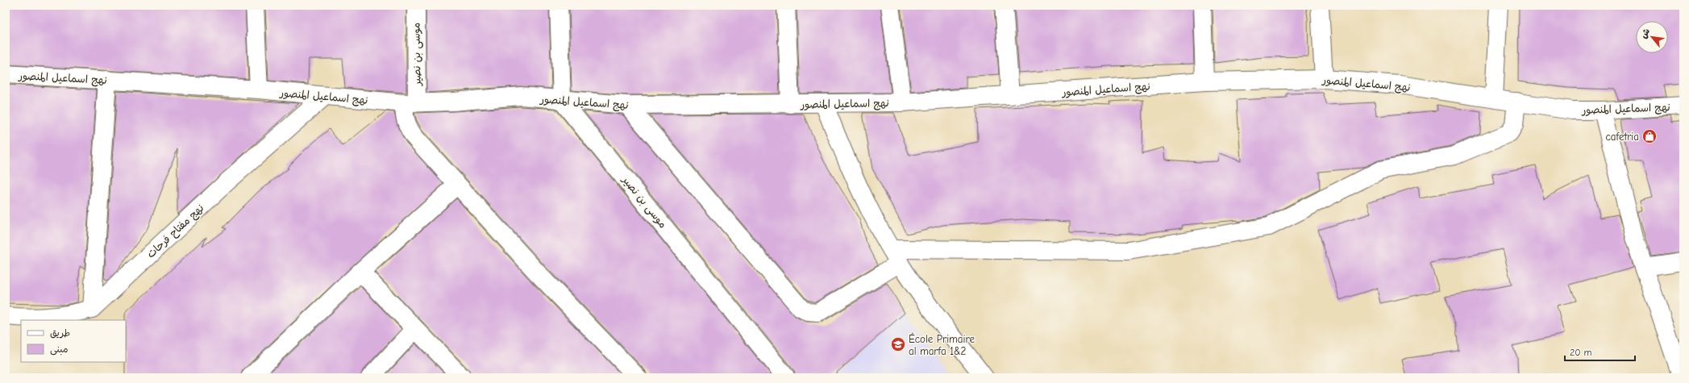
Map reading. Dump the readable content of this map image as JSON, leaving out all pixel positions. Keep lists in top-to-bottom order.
{
  "streets": {
    "street": ["موسى بن نصير", "نهج اسماعيل المنصور", "نهج مفتاح فرحات"]
  },
  "crossings": [
    ["موسى بن نصير", "نهج اسماعيل المنصور"],
    ["نهج اسماعيل المنصور", "نهج مفتاح فرحات"]
  ],
  "places": {
    "shop": ["cafetria"],
    "school or university": ["École Primaire al marfa 1&2"]
  },
  "legend": ["طريق", "مبنى"],
  "scale_bar": "20 m",
  "north": "top left"
}
